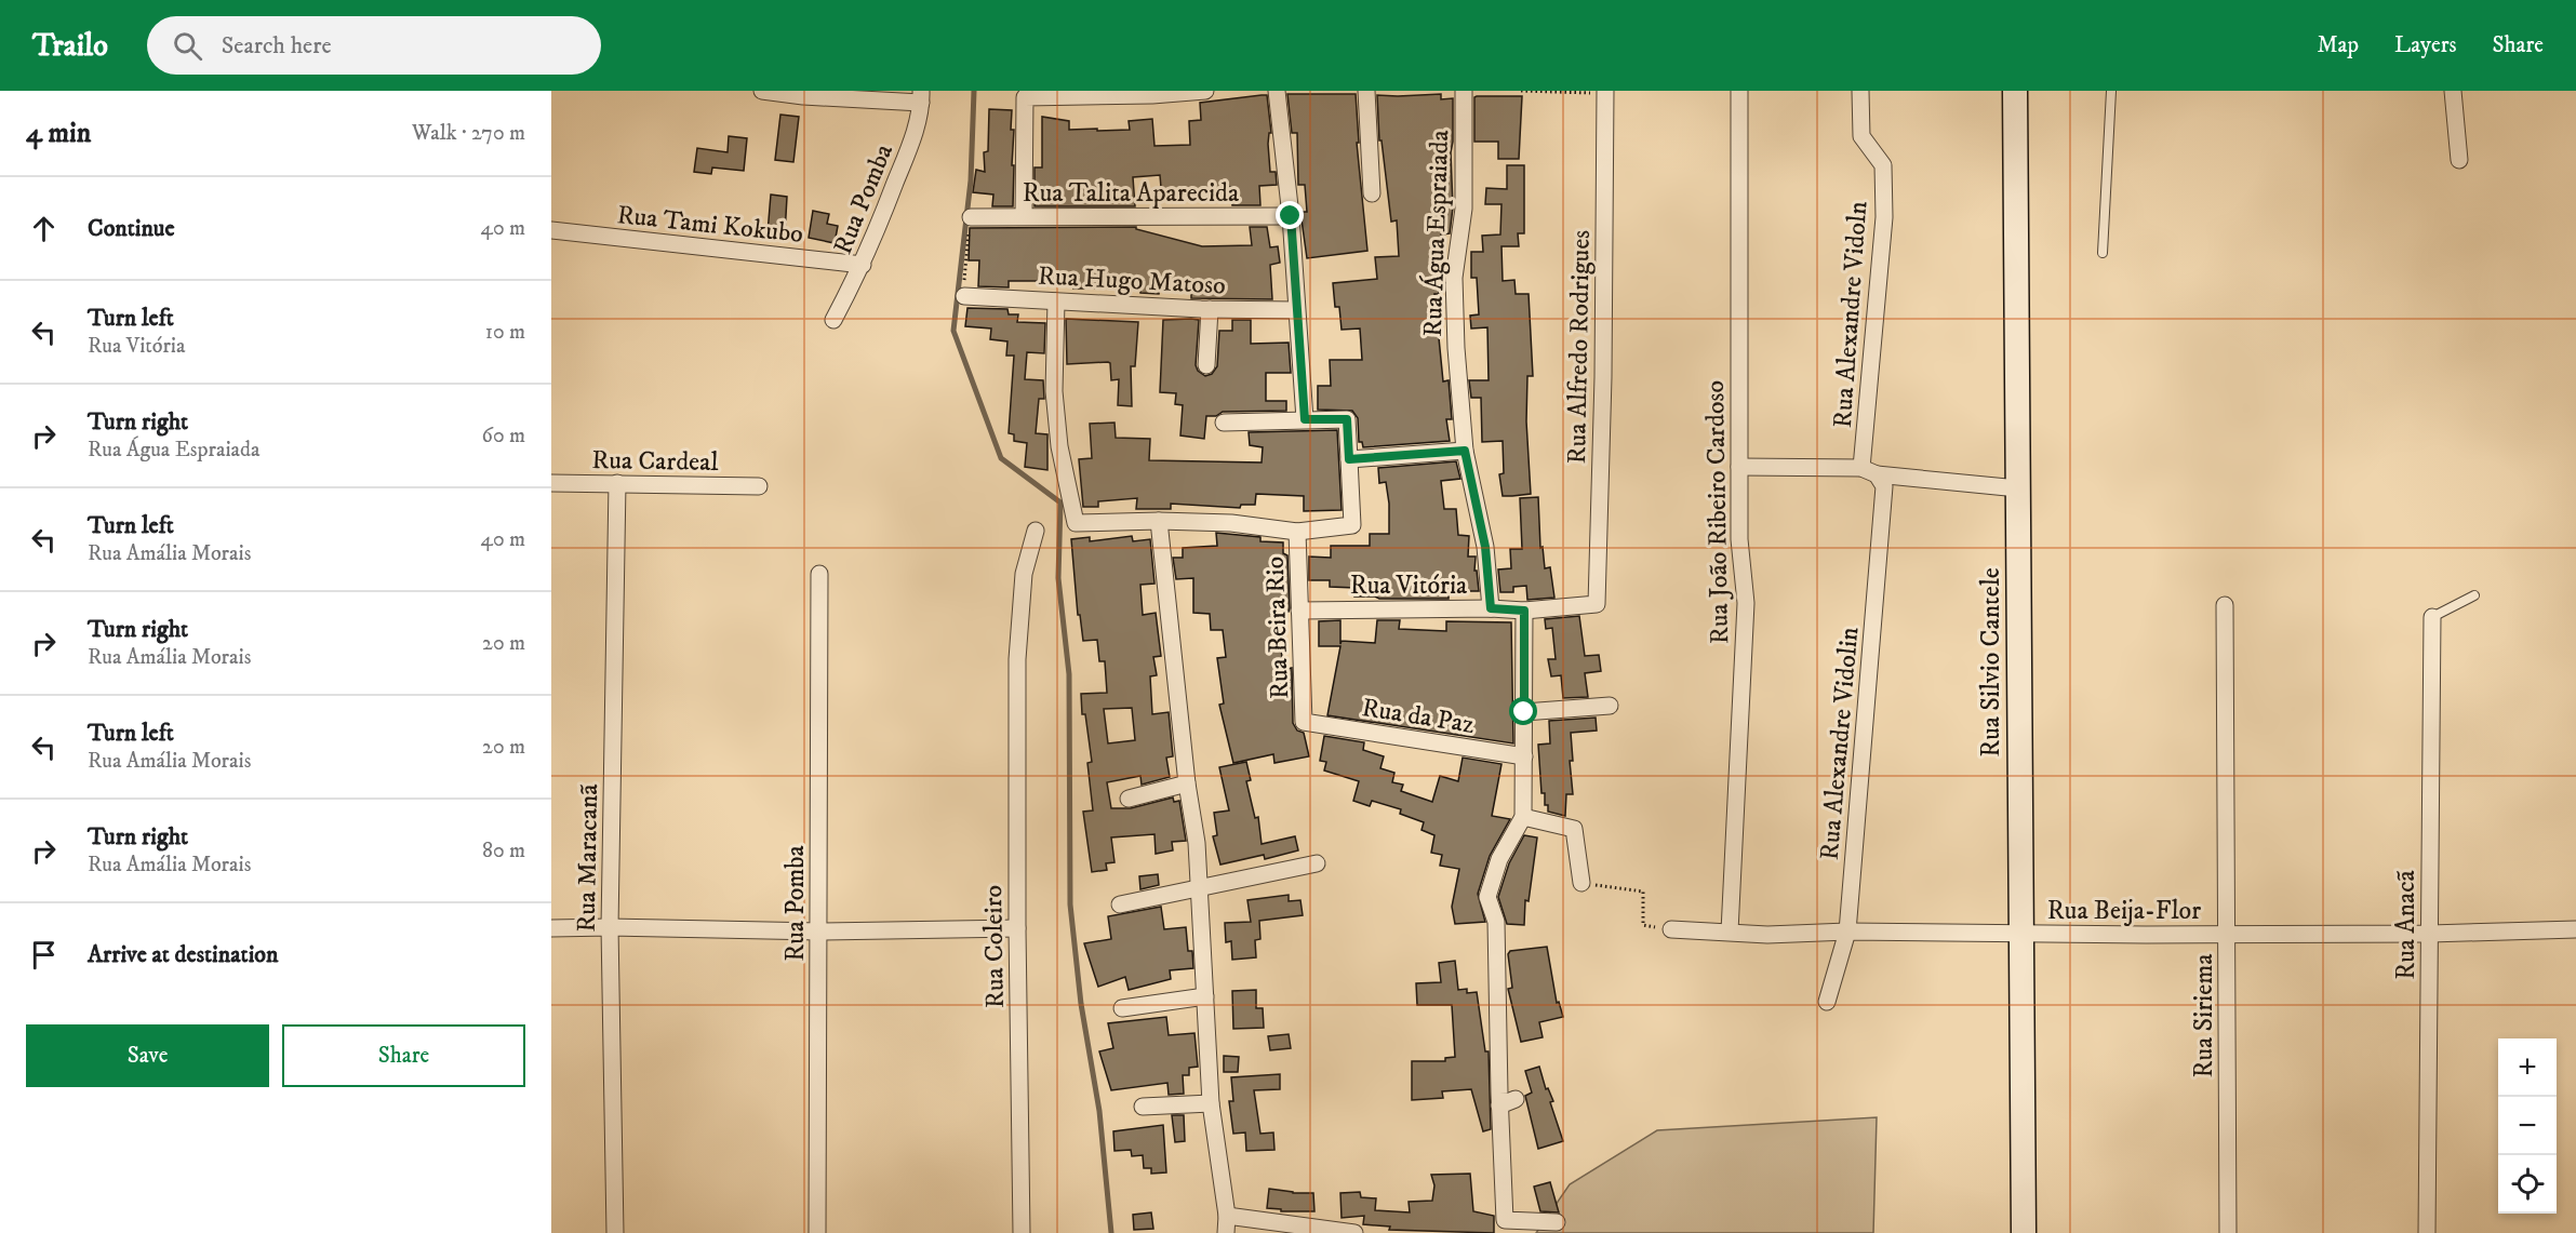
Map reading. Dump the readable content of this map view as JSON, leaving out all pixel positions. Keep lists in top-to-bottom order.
{
  "streets": {
    "street": [
      "Rua Talita Aparecida",
      "Rua Pomba",
      "Rua Tami Kokubo",
      "Rua Água Espraiada",
      "Rua Hugo Matoso",
      "Rua Alexandre Vidoln",
      "Rua Alfredo Rodrigues",
      "Rua Cardeal",
      "Rua João Ribeiro Cardoso",
      "Rua Vitória",
      "Rua Beira Rio",
      "Rua Silvio Cantele",
      "Rua da Paz",
      "Rua Alexandre Vidolin",
      "Rua Maracanã",
      "Rua Beija-Flor",
      "Rua Anacã",
      "Rua Coleiro",
      "Rua Siriema"
    ]
  },
  "crossings": [
    ["Rua Pomba", "Rua Tami Kokubo"],
    ["Rua Água Espraiada", "Rua Vitória"],
    ["Rua Alexandre Vidoln", "Rua Alexandre Vidolin"],
    ["Rua Alfredo Rodrigues", "Rua Vitória"],
    ["Rua Cardeal", "Rua Maracanã"],
    ["Rua João Ribeiro Cardoso", "Rua Beija-Flor"],
    ["Rua Vitória", "Rua Beira Rio"],
    ["Rua Beira Rio", "Rua da Paz"],
    ["Rua Silvio Cantele", "Rua Beija-Flor"],
    ["Rua Alexandre Vidolin", "Rua Beija-Flor"],
    ["Rua Beija-Flor", "Rua Anacã"],
    ["Rua Beija-Flor", "Rua Siriema"]
  ],
  "page": {
    "header": "Trailo",
    "search": "Search here",
    "nav": ["Map", "Layers", "Share"],
    "heading": ["4 min", "Walk · 270 m"],
    "list": [
      ["Continue", "40 m"],
      ["Turn left", "Rua Vitória", "10 m"],
      ["Turn right", "Rua Água Espraiada", "60 m"],
      ["Turn left", "Rua Amália Morais", "40 m"],
      ["Turn right", "Rua Amália Morais", "20 m"],
      ["Turn left", "Rua Amália Morais", "20 m"],
      ["Turn right", "Rua Amália Morais", "80 m"],
      "Arrive at destination"
    ],
    "buttons": ["Save", "Share"],
    "map_buttons": ["+", "−"]
  }
}
